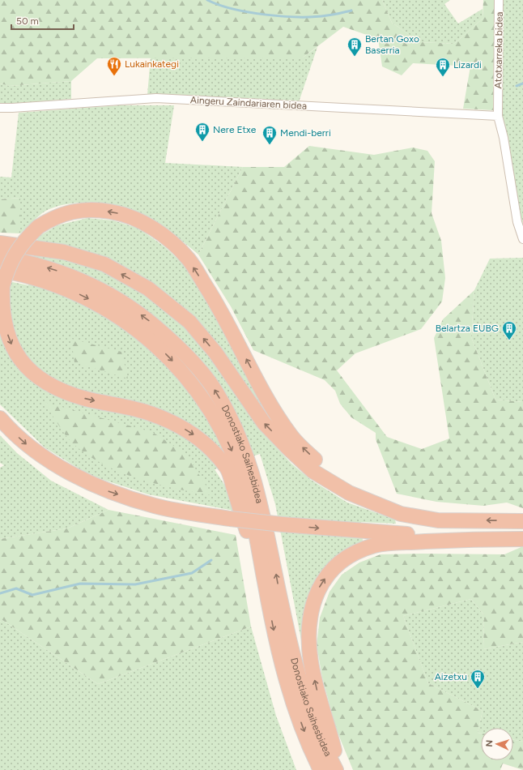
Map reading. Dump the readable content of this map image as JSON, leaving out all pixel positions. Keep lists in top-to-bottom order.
{
  "streets": {
    "highway": ["Donostiako Saihesbidea"],
    "street": ["Atotxarreka bidea", "Aingeru Zaindariaren bidea"]
  },
  "crossings": [
    ["Atotxarreka bidea", "Aingeru Zaindariaren bidea"]
  ],
  "places": {
    "building": [
      "Bertan Goxo Baserria",
      "Lizardi",
      "Nere Etxe",
      "Mendi-berri",
      "Belartza EUBG",
      "Aizetxu"
    ],
    "restaurant": ["Lukainkategi"]
  },
  "scale_bar": "50 m",
  "north": "left"
}
